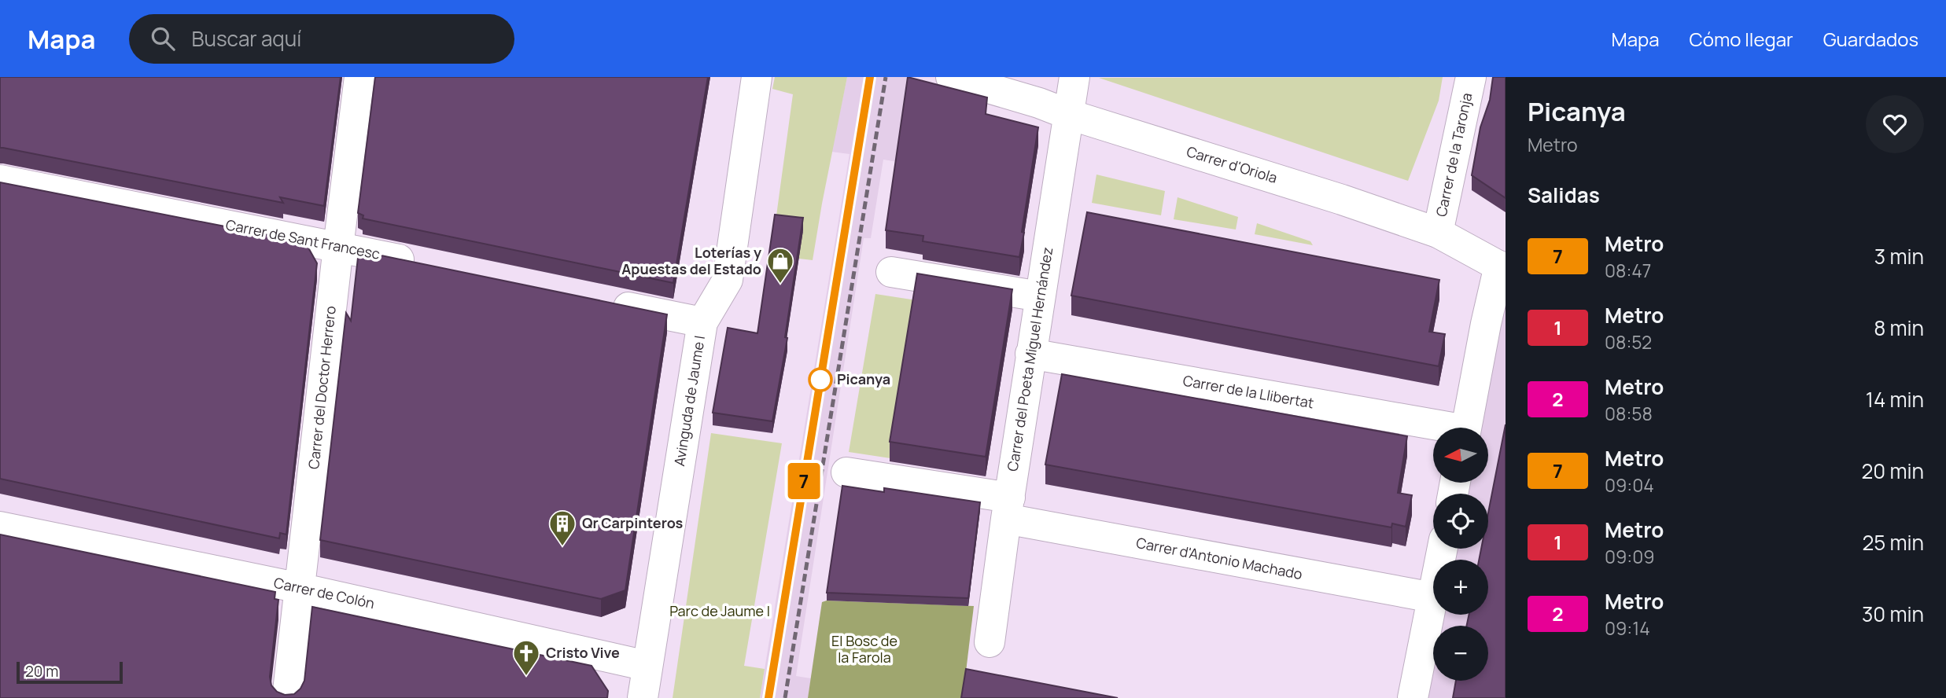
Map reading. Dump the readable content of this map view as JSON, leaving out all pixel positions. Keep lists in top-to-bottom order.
{
  "streets": {
    "street": [
      "Carrer de la Taronja",
      "Carrer d'Oriola",
      "Carrer de Sant Francesc",
      "Carrer del Poeta Miguel Hernández",
      "Carrer del Doctor Herrero",
      "Carrer de la Llibertat",
      "Avinguda de Jaume I",
      "Carrer d'Antonio Machado",
      "Carrer de Colón"
    ]
  },
  "crossings": [
    ["Carrer de la Taronja", "Carrer d'Oriola"],
    ["Carrer d'Oriola", "Carrer del Poeta Miguel Hernández"],
    ["Carrer de Sant Francesc", "Carrer del Doctor Herrero"],
    ["Carrer del Poeta Miguel Hernández", "Carrer de la Llibertat"],
    ["Carrer del Poeta Miguel Hernández", "Carrer d'Antonio Machado"],
    ["Carrer del Doctor Herrero", "Carrer de Colón"],
    ["Avinguda de Jaume I", "Carrer de Colón"]
  ],
  "parks": ["Parc de Jaume I", "El Bosc de la Farola"],
  "places": {
    "shop": ["Loterías y Apuestas del Estado"],
    "other": ["Picanya"],
    "building": ["Qr Carpinteros"],
    "church": ["Cristo Vive"]
  },
  "lines": ["metro line 7"],
  "scale_bar": "20 m",
  "north": "left",
  "page": {
    "header": "Mapa",
    "search": "Buscar aquí",
    "nav": ["Mapa", "Cómo llegar", "Guardados"],
    "on_map": "7",
    "heading": [
      ["Picanya", "Metro"],
      "Salidas"
    ],
    "list": [
      {
        "mark": "7",
        "name": "Metro",
        "note": "08:47",
        "value": "3 min"
      },
      {
        "mark": "1",
        "name": "Metro",
        "note": "08:52",
        "value": "8 min"
      },
      {
        "mark": "2",
        "name": "Metro",
        "note": "08:58",
        "value": "14 min"
      },
      {
        "mark": "7",
        "name": "Metro",
        "note": "09:04",
        "value": "20 min"
      },
      {
        "mark": "1",
        "name": "Metro",
        "note": "09:09",
        "value": "25 min"
      },
      {
        "mark": "2",
        "name": "Metro",
        "note": "09:14",
        "value": "30 min"
      }
    ],
    "map_buttons": ["+", "−"],
    "scale": "20 m"
  }
}
